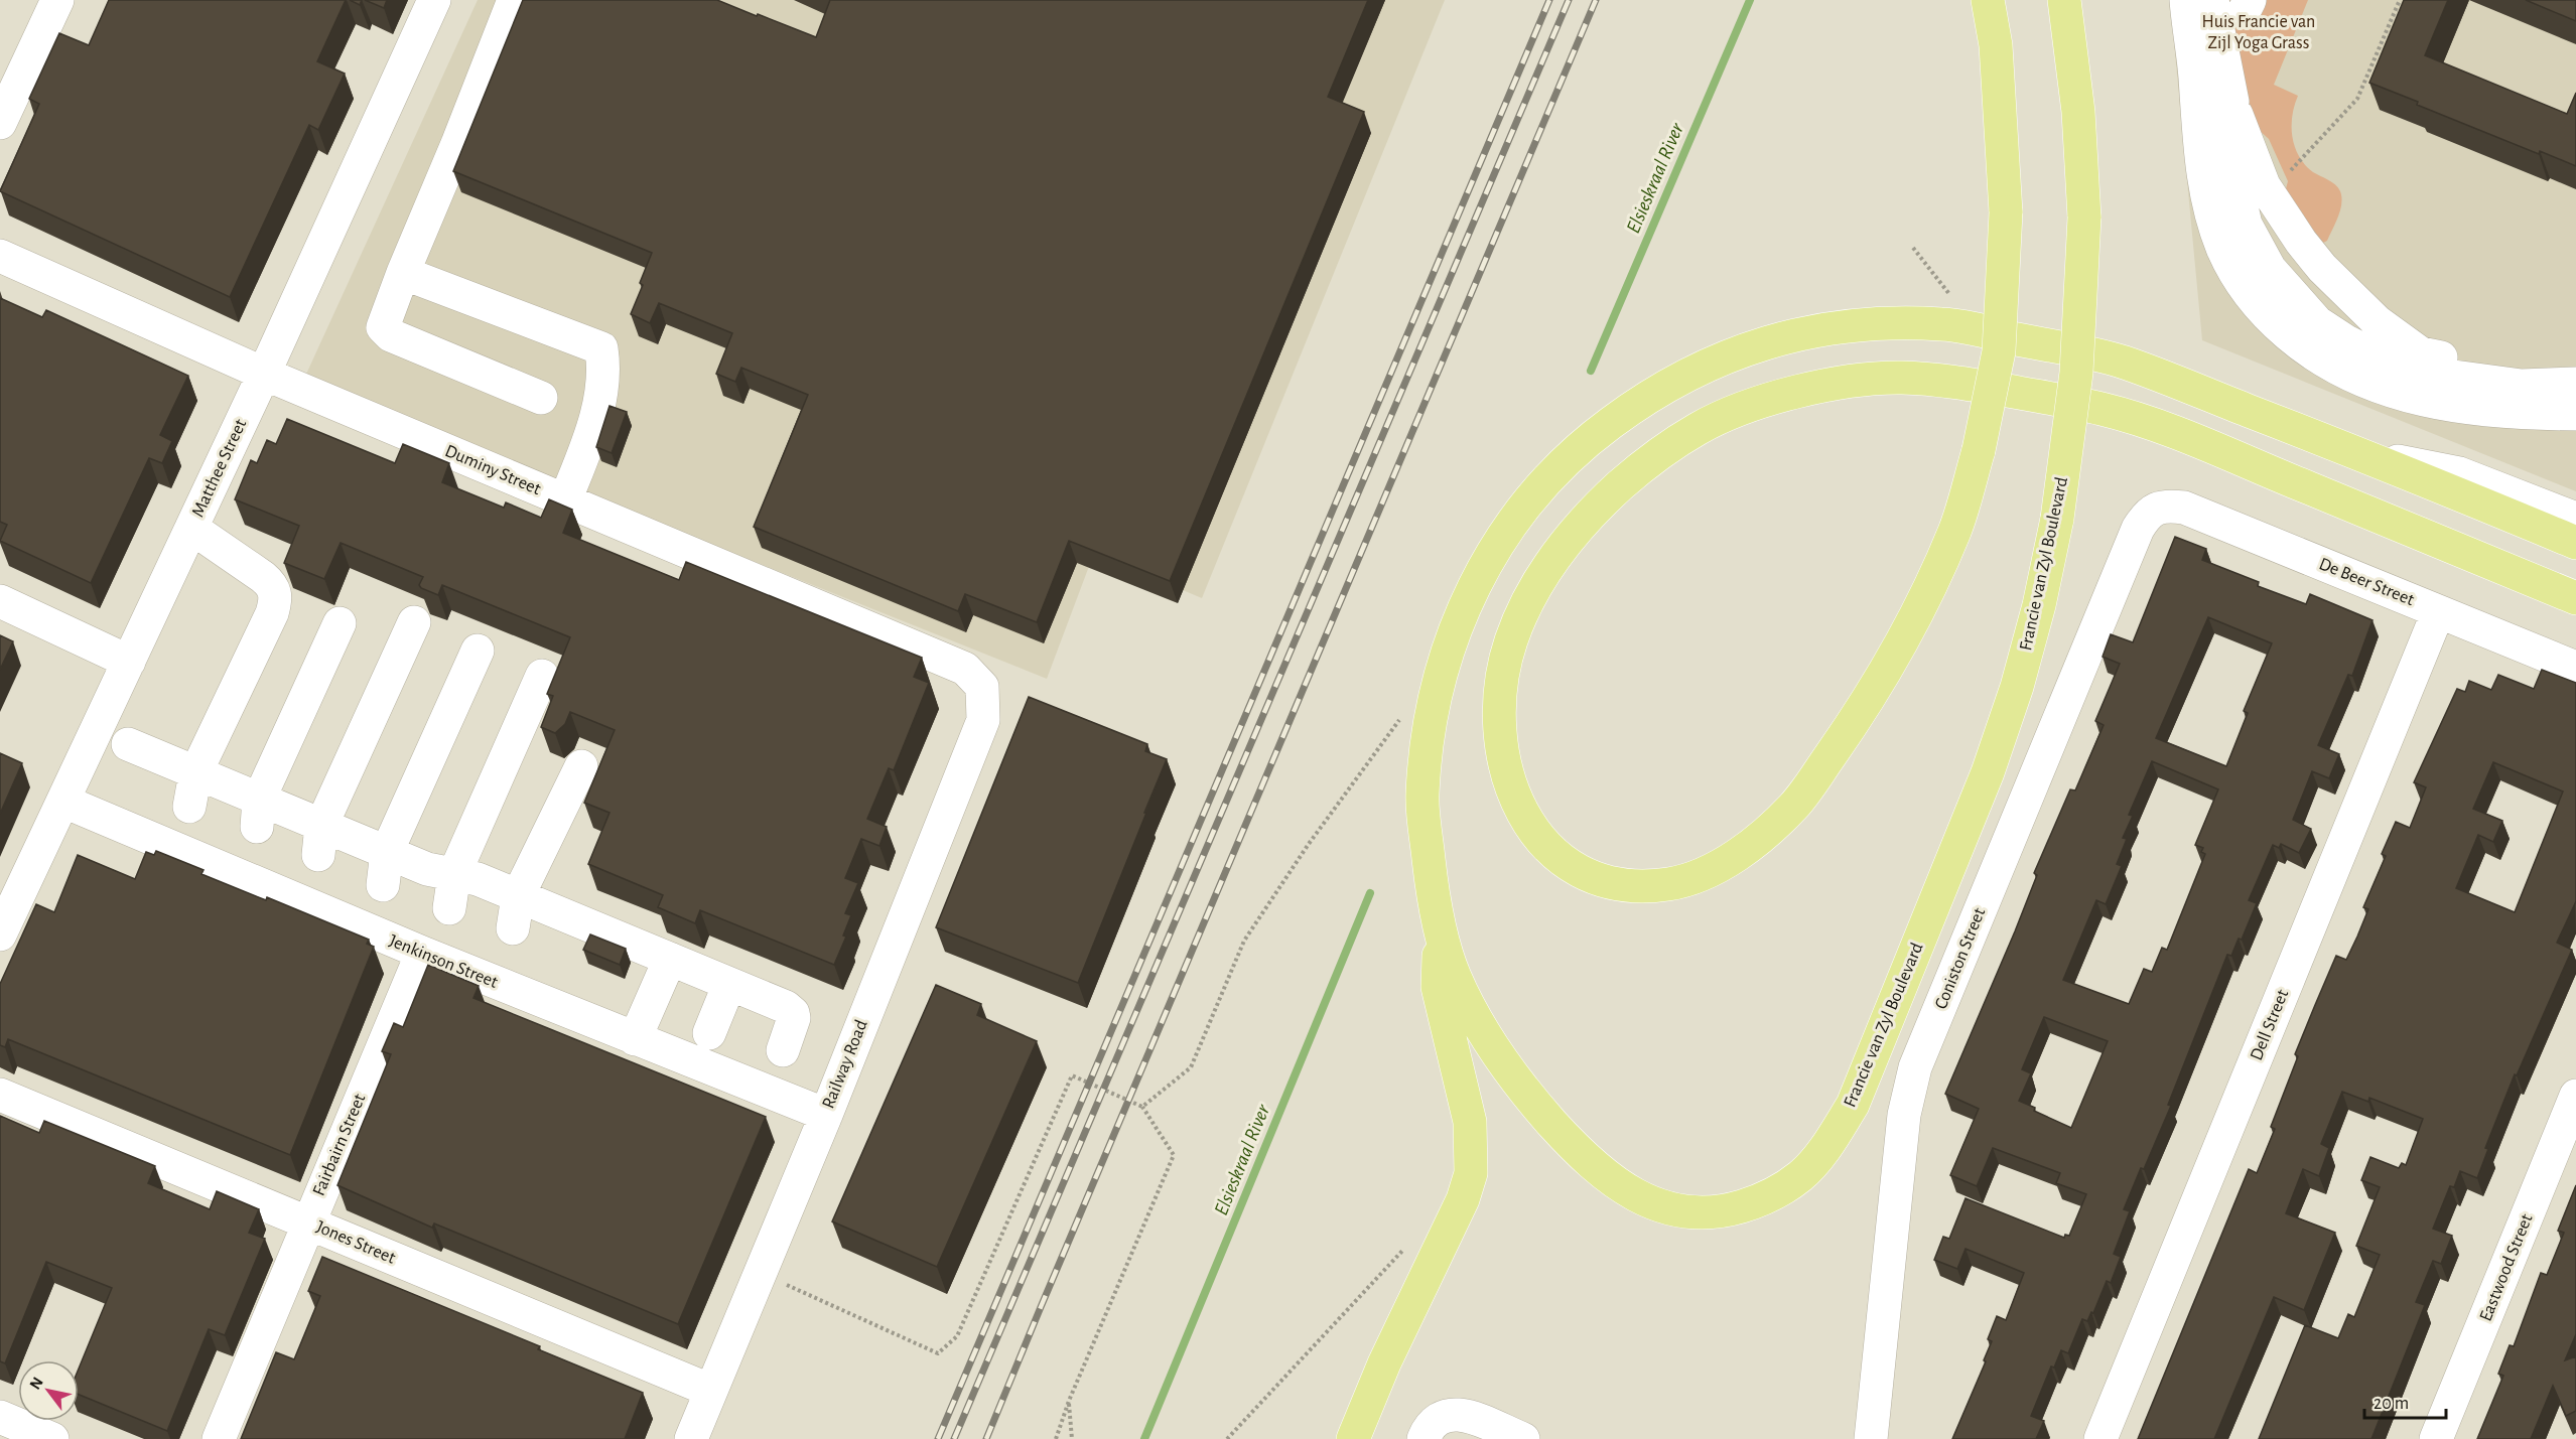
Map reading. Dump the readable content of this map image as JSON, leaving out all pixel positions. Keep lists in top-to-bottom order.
{
  "streets": {
    "main road": ["Francie van Zyl Boulevard"],
    "street": [
      "Matthee Street",
      "Duminy Street",
      "De Beer Street",
      "Coniston Street",
      "Jenkinson Street",
      "Dell Street",
      "Railway Road",
      "Fairbairn Street",
      "Jones Street",
      "Eastwood Street"
    ]
  },
  "crossings": [
    ["Matthee Street", "Duminy Street"],
    ["Matthee Street", "Jenkinson Street"],
    ["Duminy Street", "Railway Road"],
    ["De Beer Street", "Coniston Street"],
    ["De Beer Street", "Dell Street"],
    ["Jenkinson Street", "Railway Road"],
    ["Jenkinson Street", "Fairbairn Street"],
    ["Railway Road", "Jones Street"],
    ["Fairbairn Street", "Jones Street"]
  ],
  "water": ["Elsieskraal River"],
  "parks": ["Huis Francie van Zijl Yoga Grass"],
  "scale_bar": "20 m",
  "north": "top left"
}
